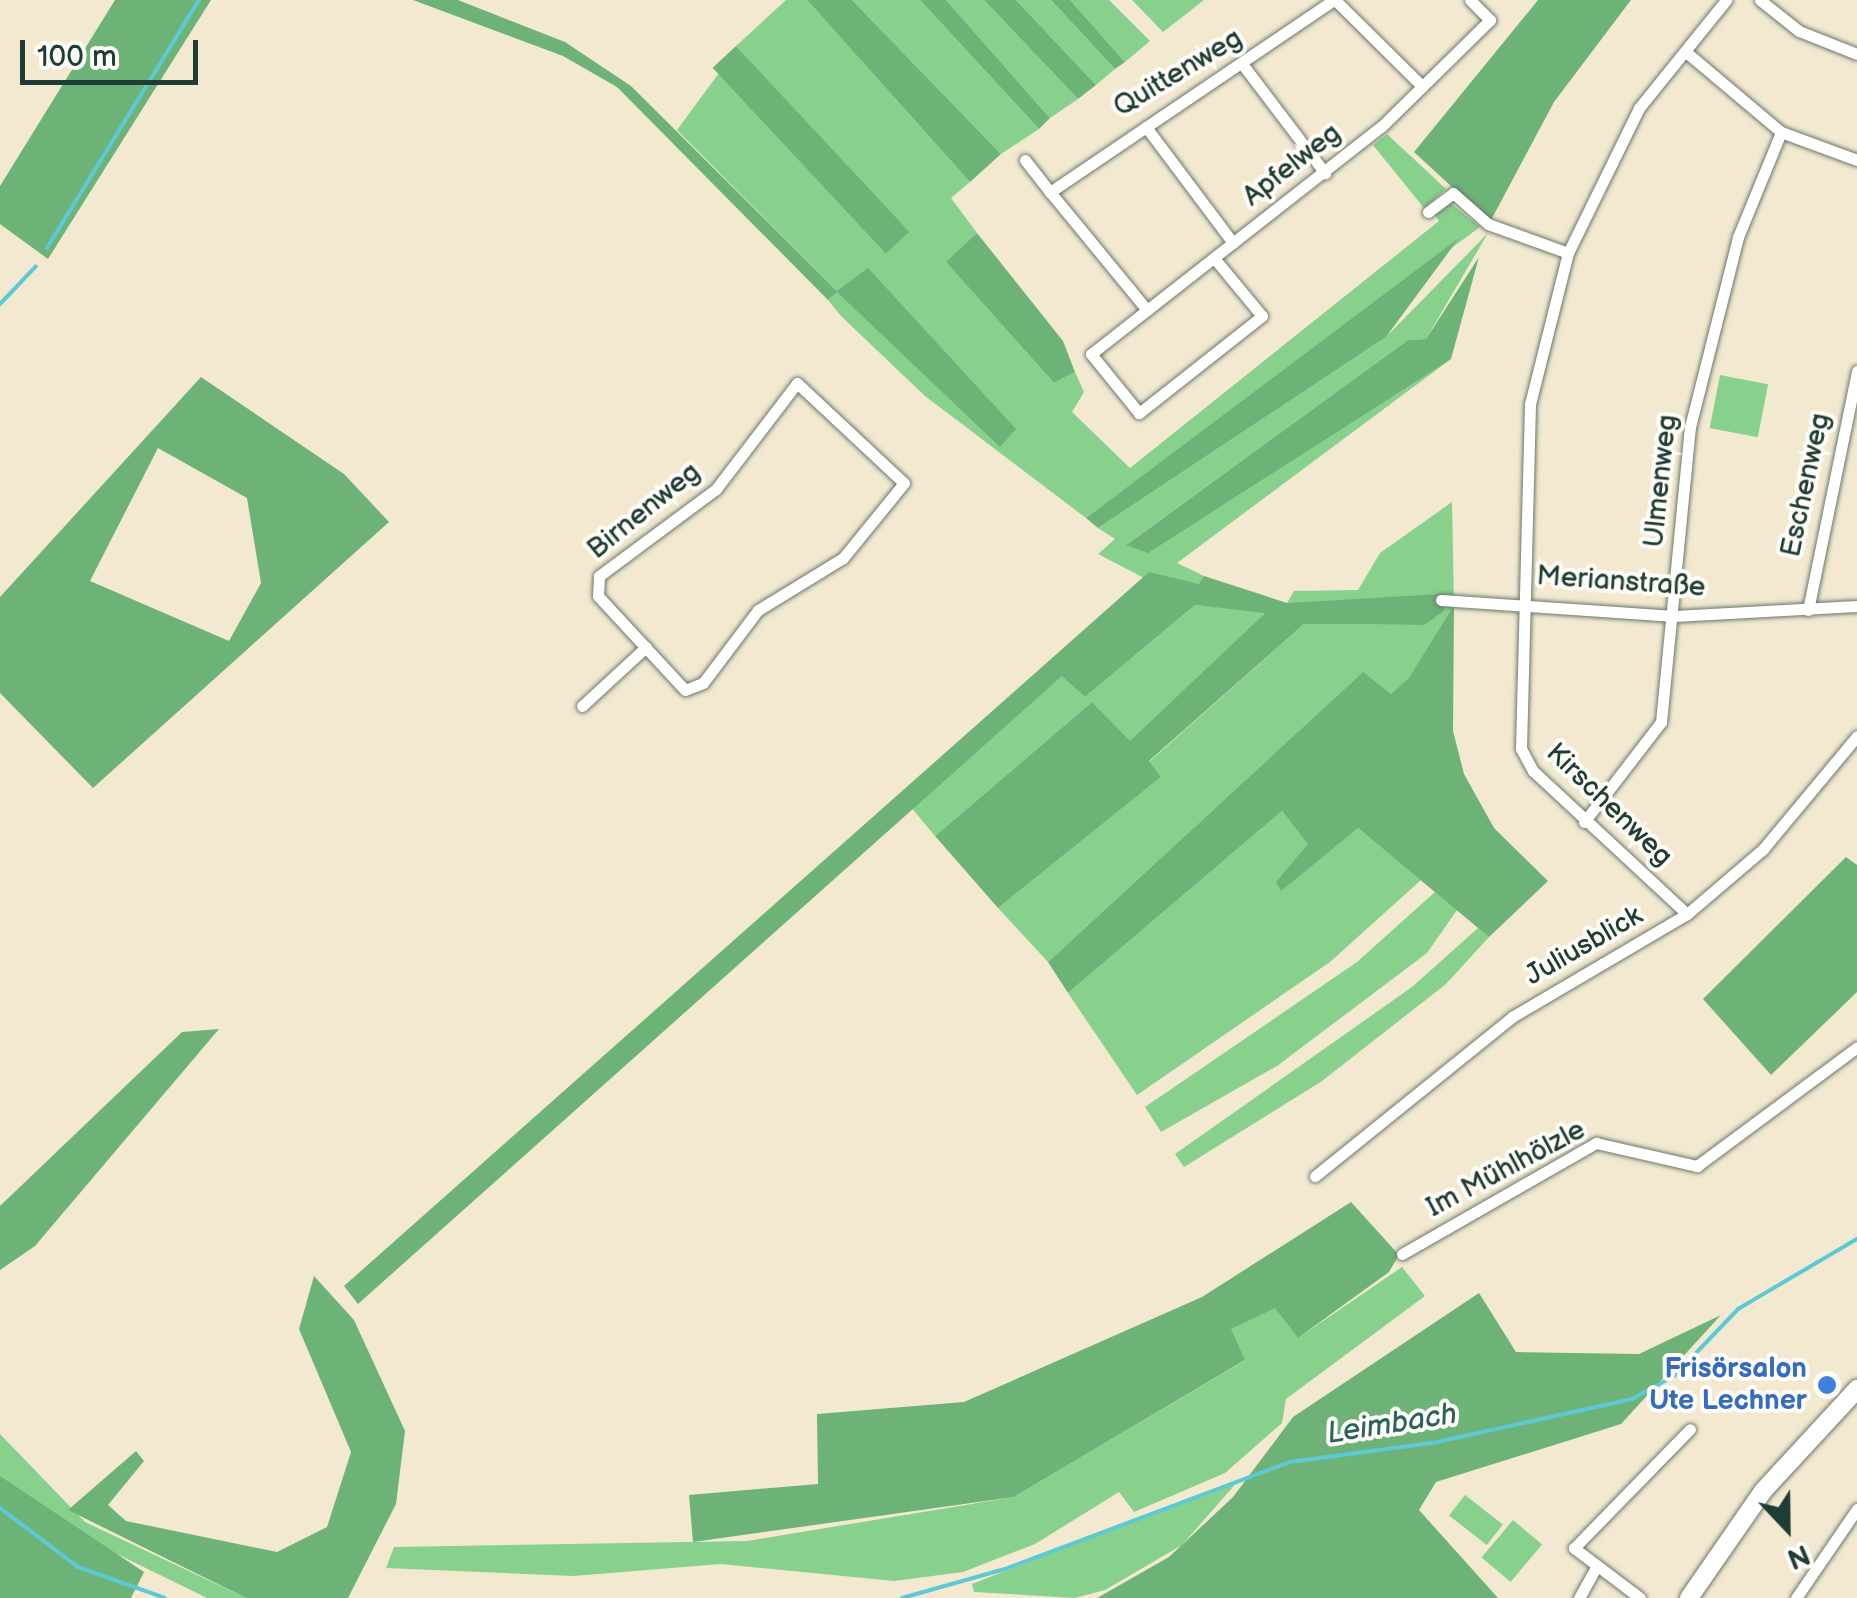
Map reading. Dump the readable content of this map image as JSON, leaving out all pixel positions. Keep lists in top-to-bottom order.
{
  "streets": {
    "street": [
      "Quittenweg",
      "Apfelweg",
      "Ulmenweg",
      "Eschenweg",
      "Birnenweg",
      "Merianstraße",
      "Kirschenweg",
      "Juliusblick",
      "Im Mühlhölzle"
    ]
  },
  "crossings": [
    ["Quittenweg", "Apfelweg"],
    ["Ulmenweg", "Merianstraße"],
    ["Ulmenweg", "Kirschenweg"],
    ["Eschenweg", "Merianstraße"],
    ["Merianstraße", "Kirschenweg"],
    ["Kirschenweg", "Juliusblick"]
  ],
  "water": ["Leimbach"],
  "places": ["Frisörsalon Ute Lechner"],
  "scale_bar": "100 m",
  "north": "bottom"
}
